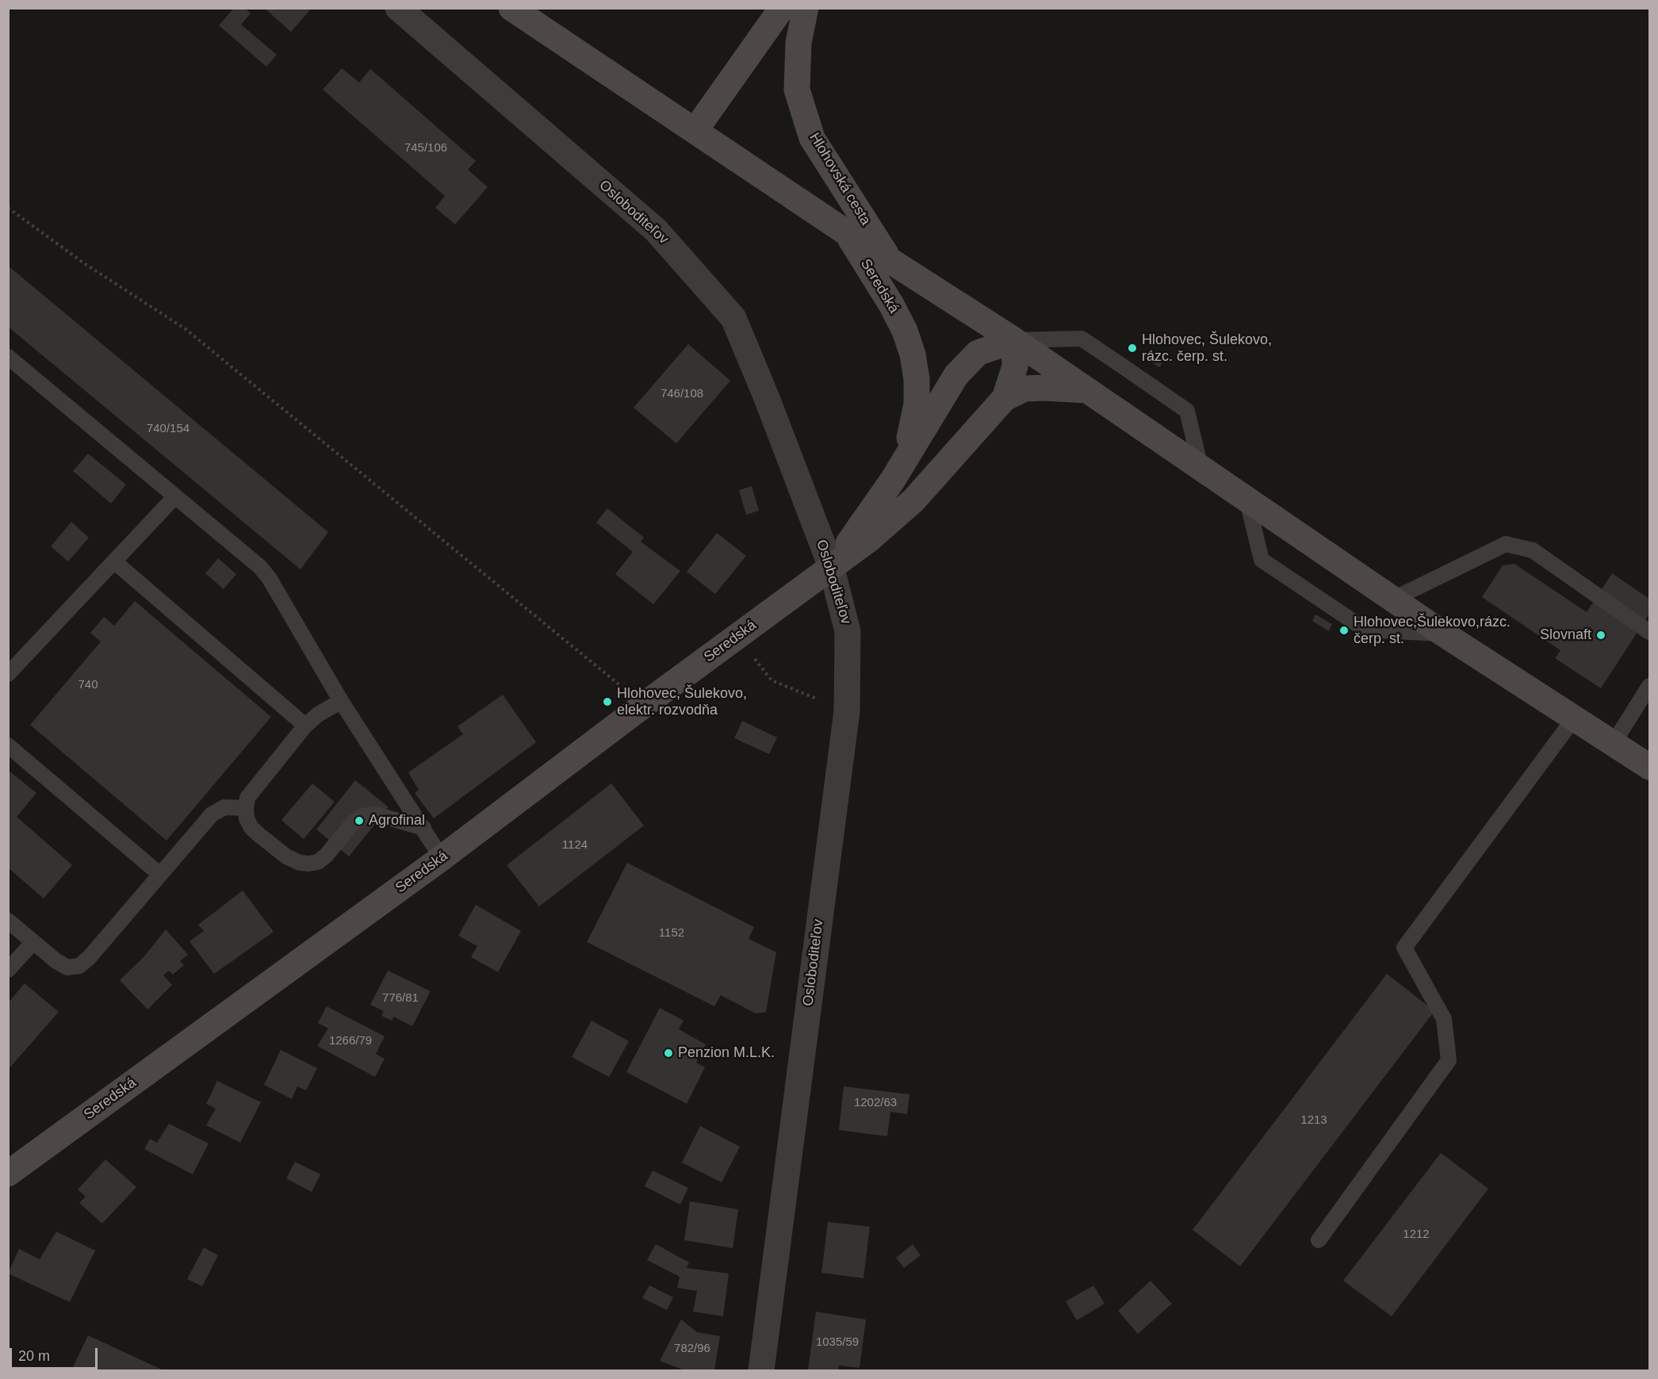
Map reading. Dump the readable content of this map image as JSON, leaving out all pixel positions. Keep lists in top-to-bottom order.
{
  "streets": {
    "street": ["Hlohovská cesta", "Osloboditeľov", "Seredská"]
  },
  "crossings": [
    ["Osloboditeľov", "Seredská"]
  ],
  "places": [
    "Hlohovec, Šulekovo, rázc. čerp. st.",
    "Hlohovec,Šulekovo,rázc. čerp. st.",
    "Slovnaft",
    "Hlohovec, Šulekovo, elektr. rozvodňa",
    "Agrofinal",
    "Penzion M.L.K."
  ],
  "house_numbers": [
    "745/106",
    "746/108",
    "740/154",
    "740",
    "1124",
    "1152",
    "776/81",
    "1266/79",
    "1202/63",
    "1213",
    "1212",
    "1035/59",
    "782/96"
  ],
  "scale_bar": "20 m"
}
